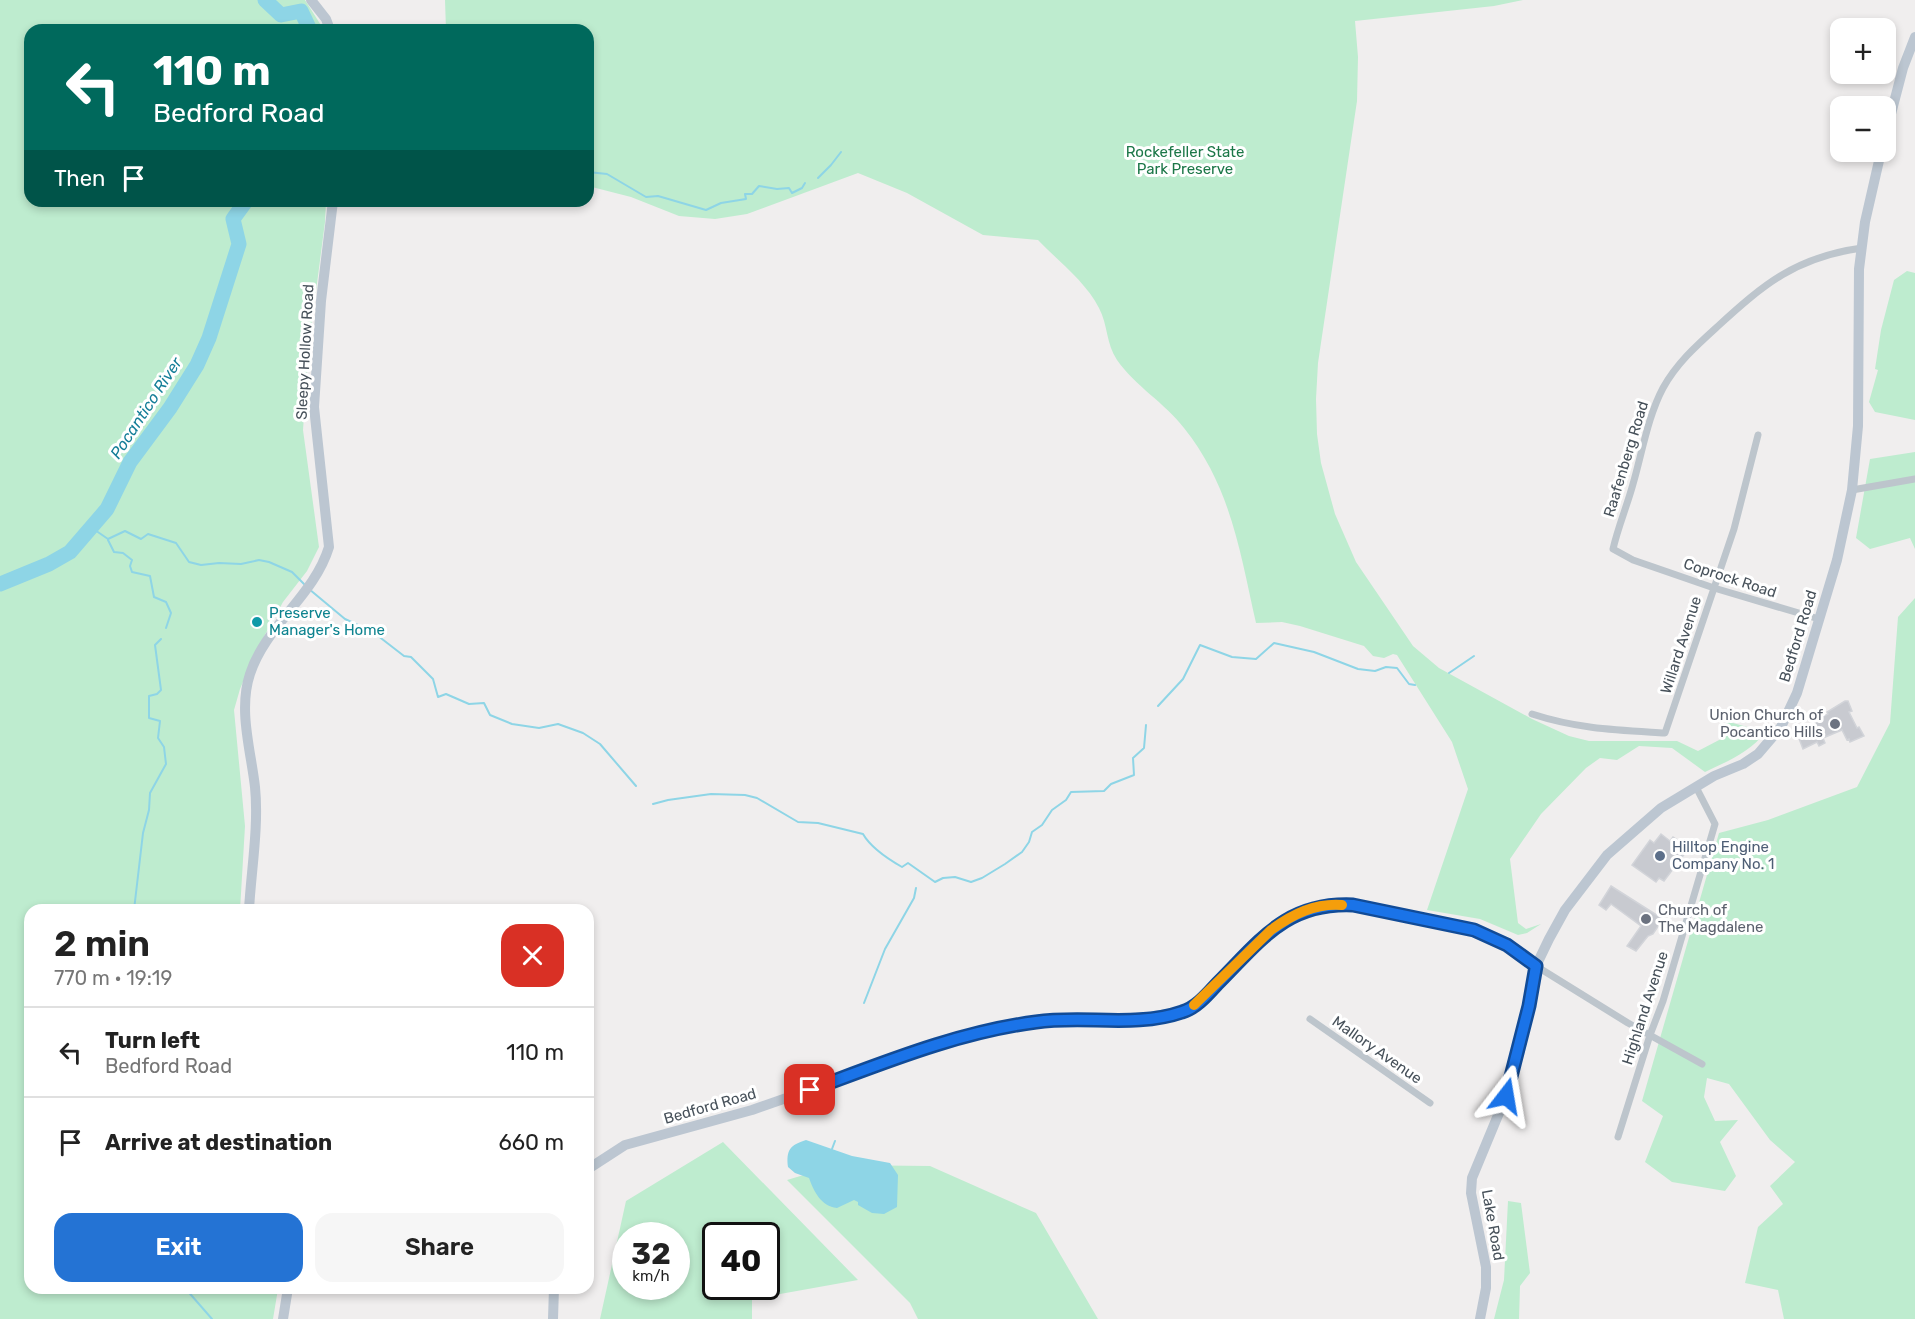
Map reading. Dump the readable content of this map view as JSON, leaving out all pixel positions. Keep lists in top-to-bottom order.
{
  "streets": {
    "main road": ["Sleepy Hollow Road", "Bedford Road", "Lake Road"],
    "street": [
      "Raafenberg Road",
      "Coprock Road",
      "Willard Avenue",
      "Highland Avenue",
      "Mallory Avenue"
    ]
  },
  "crossings": [
    ["Raafenberg Road", "Coprock Road"],
    ["Raafenberg Road", "Bedford Road"],
    ["Coprock Road", "Bedford Road"],
    ["Coprock Road", "Willard Avenue"],
    ["Bedford Road", "Highland Avenue"],
    ["Bedford Road", "Lake Road"]
  ],
  "water": ["Pocantico River"],
  "parks": ["Rockefeller State Park Preserve"],
  "places": [
    "Preserve Manager's Home",
    "Union Church of Pocantico Hills",
    "Hilltop Engine Company No. 1",
    "Church of The Magdalene"
  ],
  "page": {
    "map_buttons": ["+", "−"],
    "turn": ["110 m", "Bedford Road"],
    "then": "Then",
    "heading": ["2 min", "770 m · 19:19"],
    "list": [
      {
        "name": "Turn left",
        "note": "Bedford Road",
        "value": "110 m"
      },
      {
        "name": "Arrive at destination",
        "value": "660 m"
      }
    ],
    "buttons": ["Exit", "Share"],
    "speed": "32 km/h",
    "limit": "40"
  }
}
